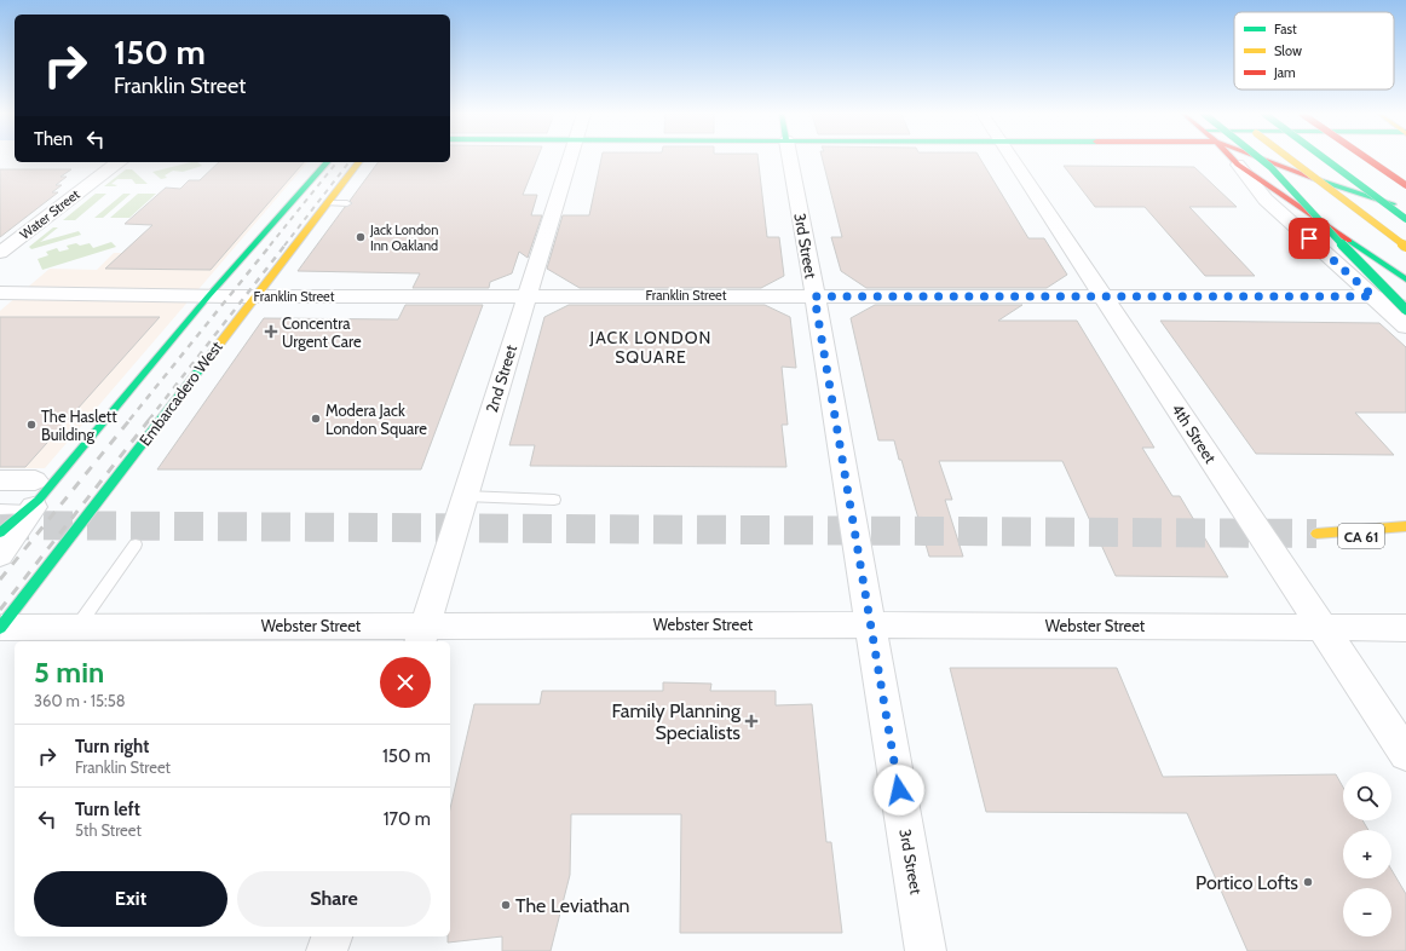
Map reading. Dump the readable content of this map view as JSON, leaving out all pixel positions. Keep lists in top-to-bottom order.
{
  "streets": {
    "main road": ["Embarcadero West", "CA 61"],
    "street": [
      "Water Street",
      "3rd Street",
      "Franklin Street",
      "2nd Street",
      "4th Street",
      "Webster Street"
    ]
  },
  "crossings": [
    ["3rd Street", "Franklin Street"],
    ["3rd Street", "Webster Street"],
    ["Franklin Street", "2nd Street"],
    ["Franklin Street", "Embarcadero West"],
    ["Franklin Street", "4th Street"],
    ["2nd Street", "Webster Street"],
    ["Embarcadero West", "Webster Street"],
    ["4th Street", "Webster Street"]
  ],
  "districts": ["JACK LONDON SQUARE"],
  "places": {
    "other": [
      "Jack London Inn Oakland",
      "Modera Jack London Square",
      "The Haslett Building",
      "Portico Lofts",
      "The Leviathan"
    ],
    "health": ["Concentra Urgent Care", "Family Planning Specialists"]
  },
  "legend": ["Fast", "Slow", "Jam"],
  "page": {
    "turn": ["150 m", "Franklin Street"],
    "then": "Then",
    "heading": ["5 min", "360 m · 15:58"],
    "list": [
      {
        "name": "Turn right",
        "note": "Franklin Street",
        "value": "150 m"
      },
      {
        "name": "Turn left",
        "note": "5th Street",
        "value": "170 m"
      }
    ],
    "map_buttons": ["+", "−"],
    "buttons": ["Exit", "Share"]
  }
}
